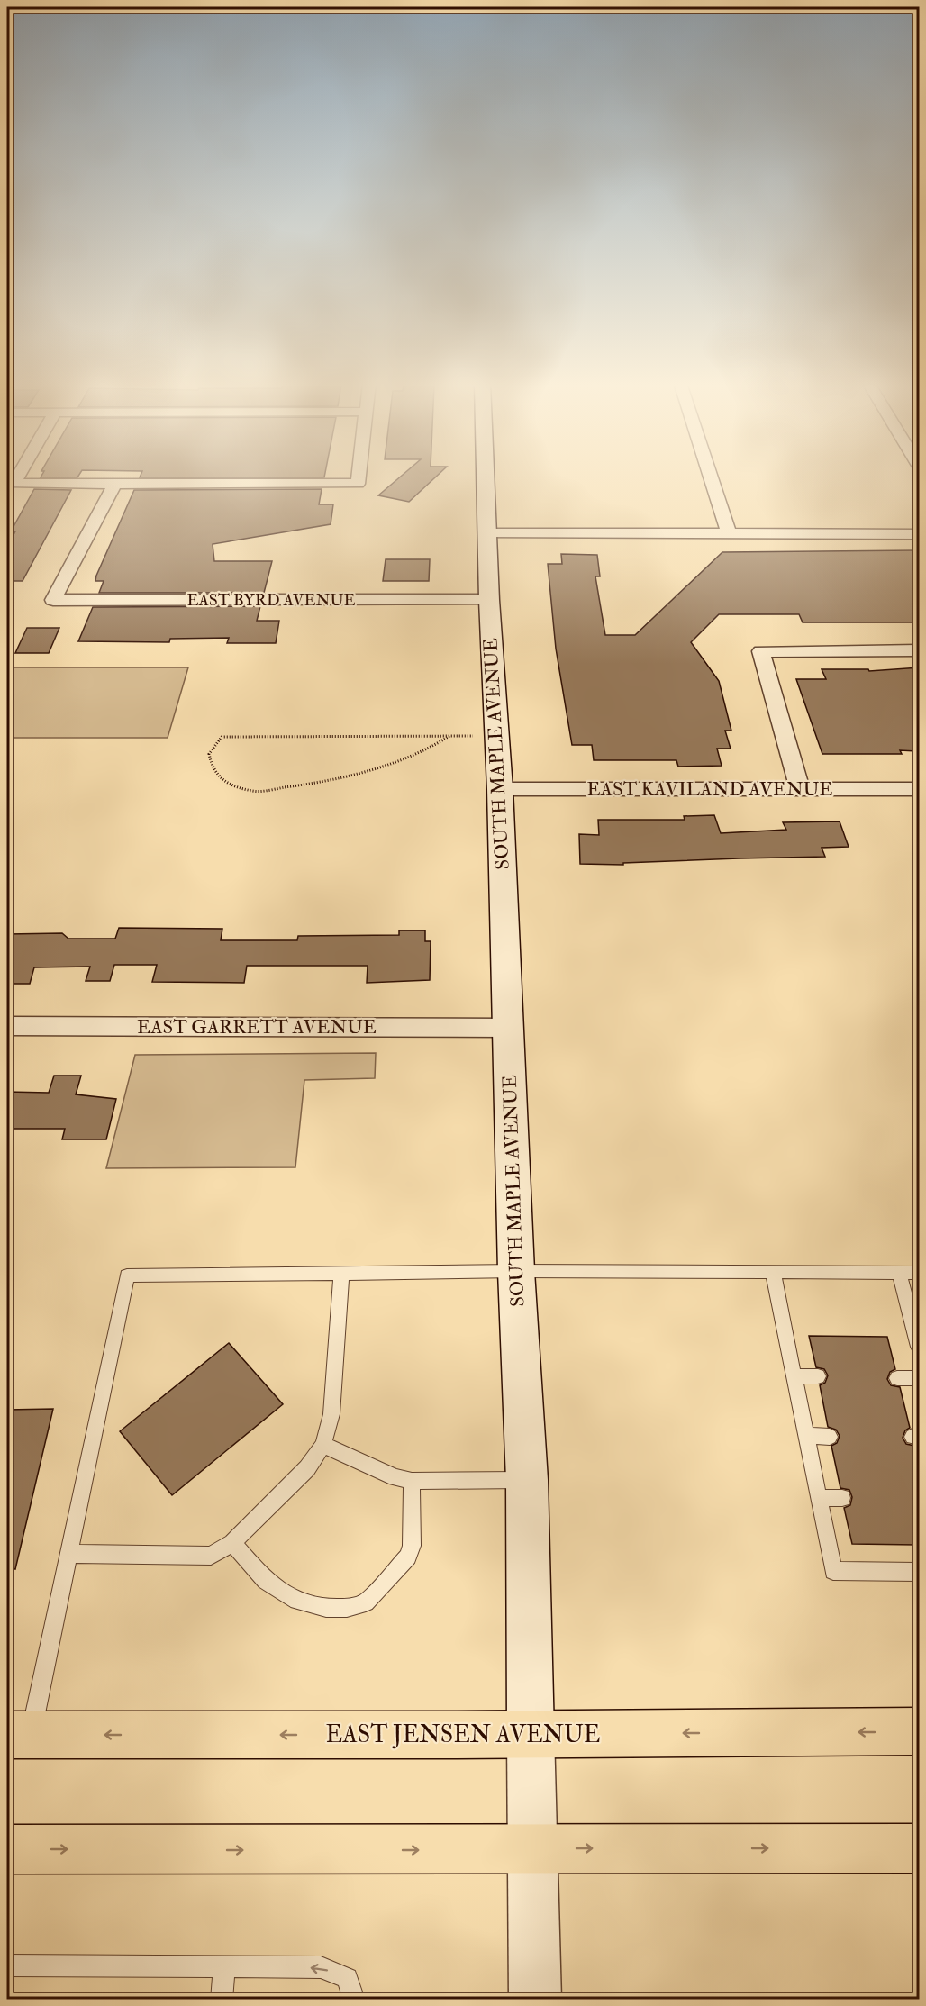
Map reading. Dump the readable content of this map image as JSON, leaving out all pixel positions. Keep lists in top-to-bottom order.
{
  "streets": {
    "main road": ["SOUTH MAPLE AVENUE", "EAST JENSEN AVENUE"],
    "street": ["EAST BYRD AVENUE", "EAST KAVILAND AVENUE", "EAST GARRETT AVENUE"]
  },
  "crossings": [
    ["EAST BYRD AVENUE", "SOUTH MAPLE AVENUE"],
    ["SOUTH MAPLE AVENUE", "EAST KAVILAND AVENUE"],
    ["SOUTH MAPLE AVENUE", "EAST GARRETT AVENUE"],
    ["SOUTH MAPLE AVENUE", "EAST JENSEN AVENUE"]
  ]
}
